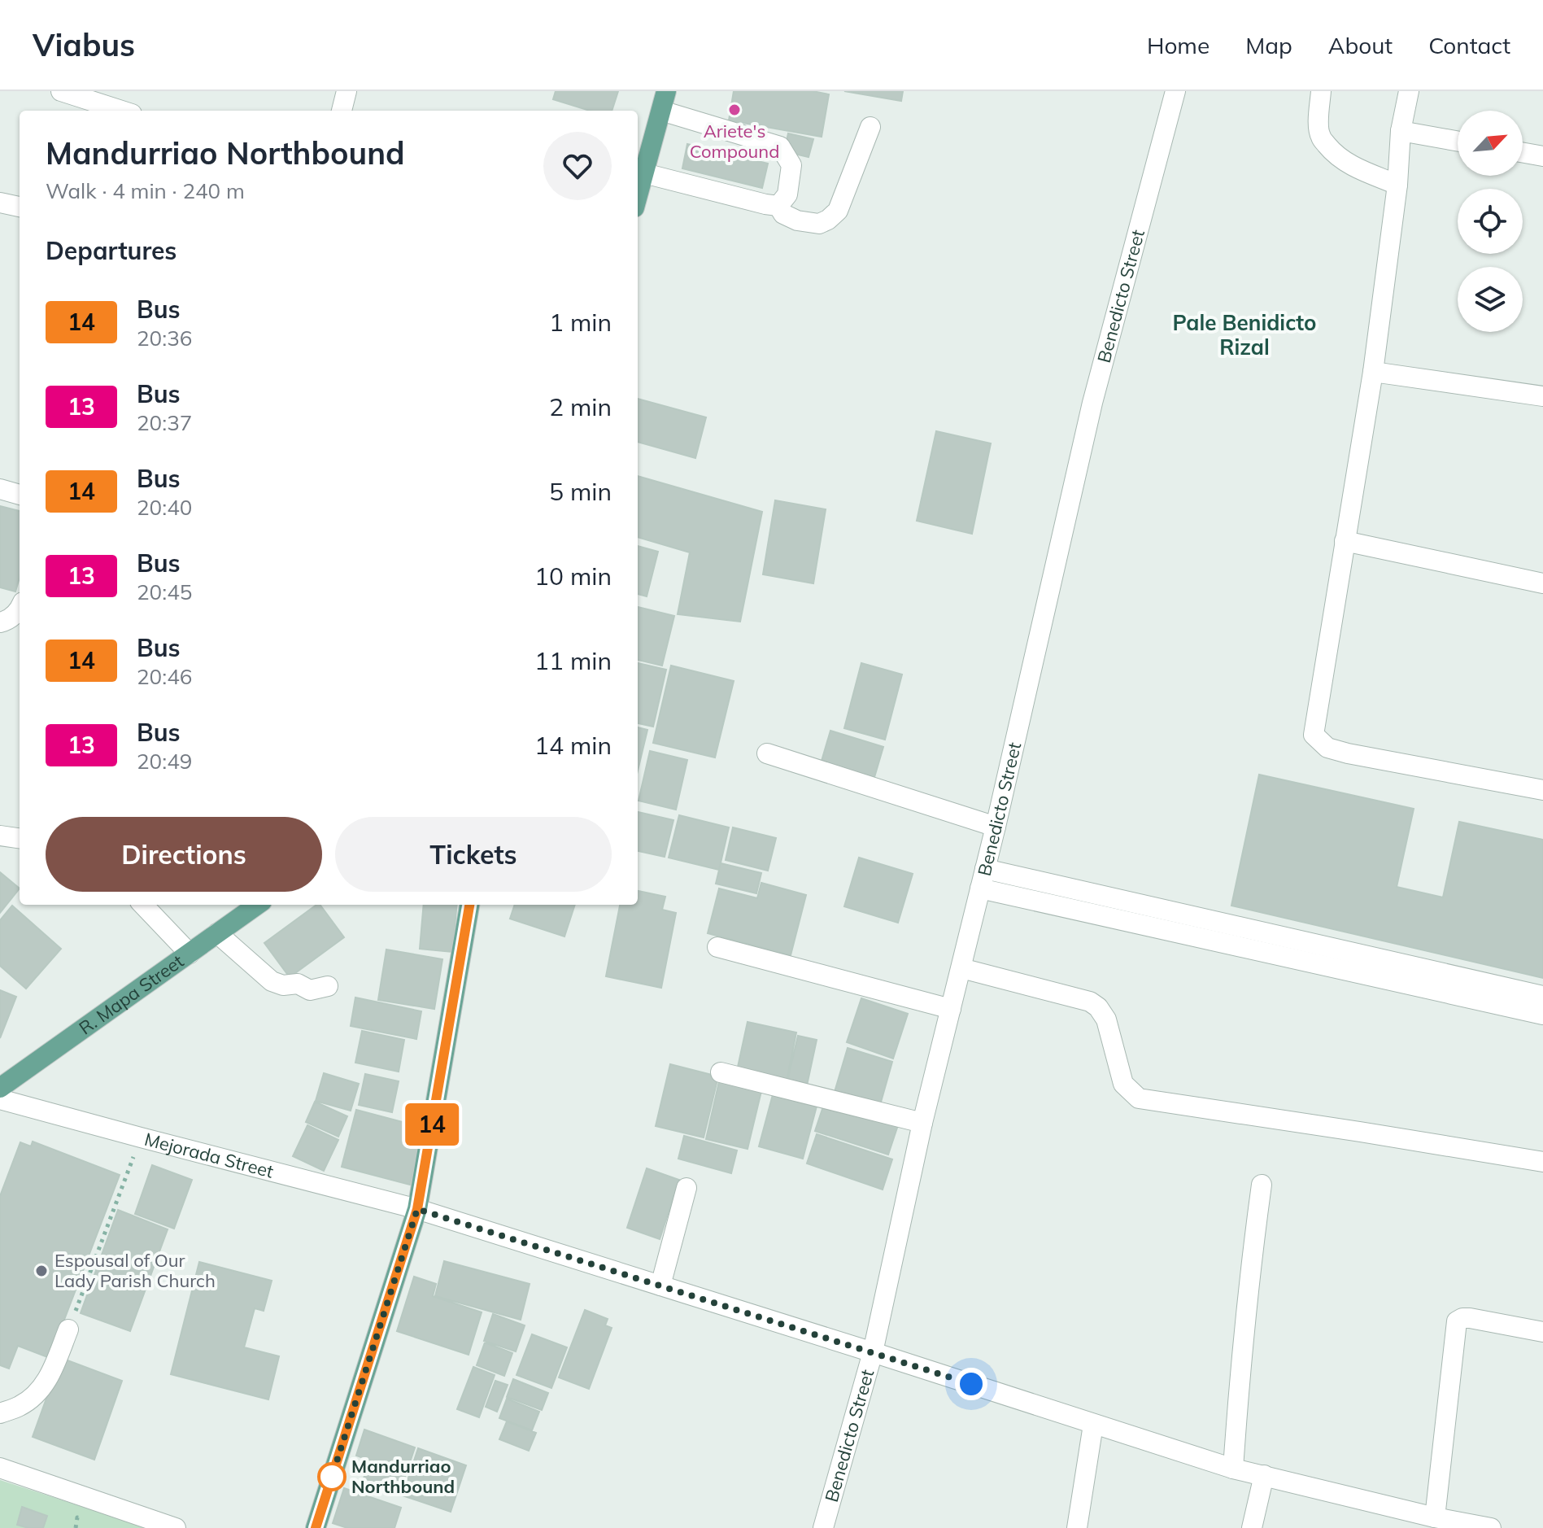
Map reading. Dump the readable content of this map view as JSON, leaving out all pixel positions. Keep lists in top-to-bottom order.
{
  "streets": {
    "main road": ["R. Mapa Street"],
    "street": ["Benedicto Street", "Mejorada Street"]
  },
  "crossings": [
    ["Benedicto Street", "Mejorada Street"]
  ],
  "districts": ["Pale Benidicto Rizal"],
  "places": ["Ariete's Compound", "Espousal of Our Lady Parish Church", "Mandurriao Northbound"],
  "lines": ["bus line 14"],
  "north": "top right",
  "page": {
    "header": "Viabus",
    "nav": [
      "Home",
      "Map",
      "About",
      "Contact"
    ],
    "on_map": "14",
    "heading": [
      ["Mandurriao Northbound", "Walk · 4 min · 240 m"],
      "Departures"
    ],
    "list": [
      {
        "mark": "14",
        "name": "Bus",
        "note": "20:36",
        "value": "1 min"
      },
      {
        "mark": "13",
        "name": "Bus",
        "note": "20:37",
        "value": "2 min"
      },
      {
        "mark": "14",
        "name": "Bus",
        "note": "20:40",
        "value": "5 min"
      },
      {
        "mark": "13",
        "name": "Bus",
        "note": "20:45",
        "value": "10 min"
      },
      {
        "mark": "14",
        "name": "Bus",
        "note": "20:46",
        "value": "11 min"
      },
      {
        "mark": "13",
        "name": "Bus",
        "note": "20:49",
        "value": "14 min"
      }
    ],
    "buttons": ["Directions", "Tickets"]
  }
}
